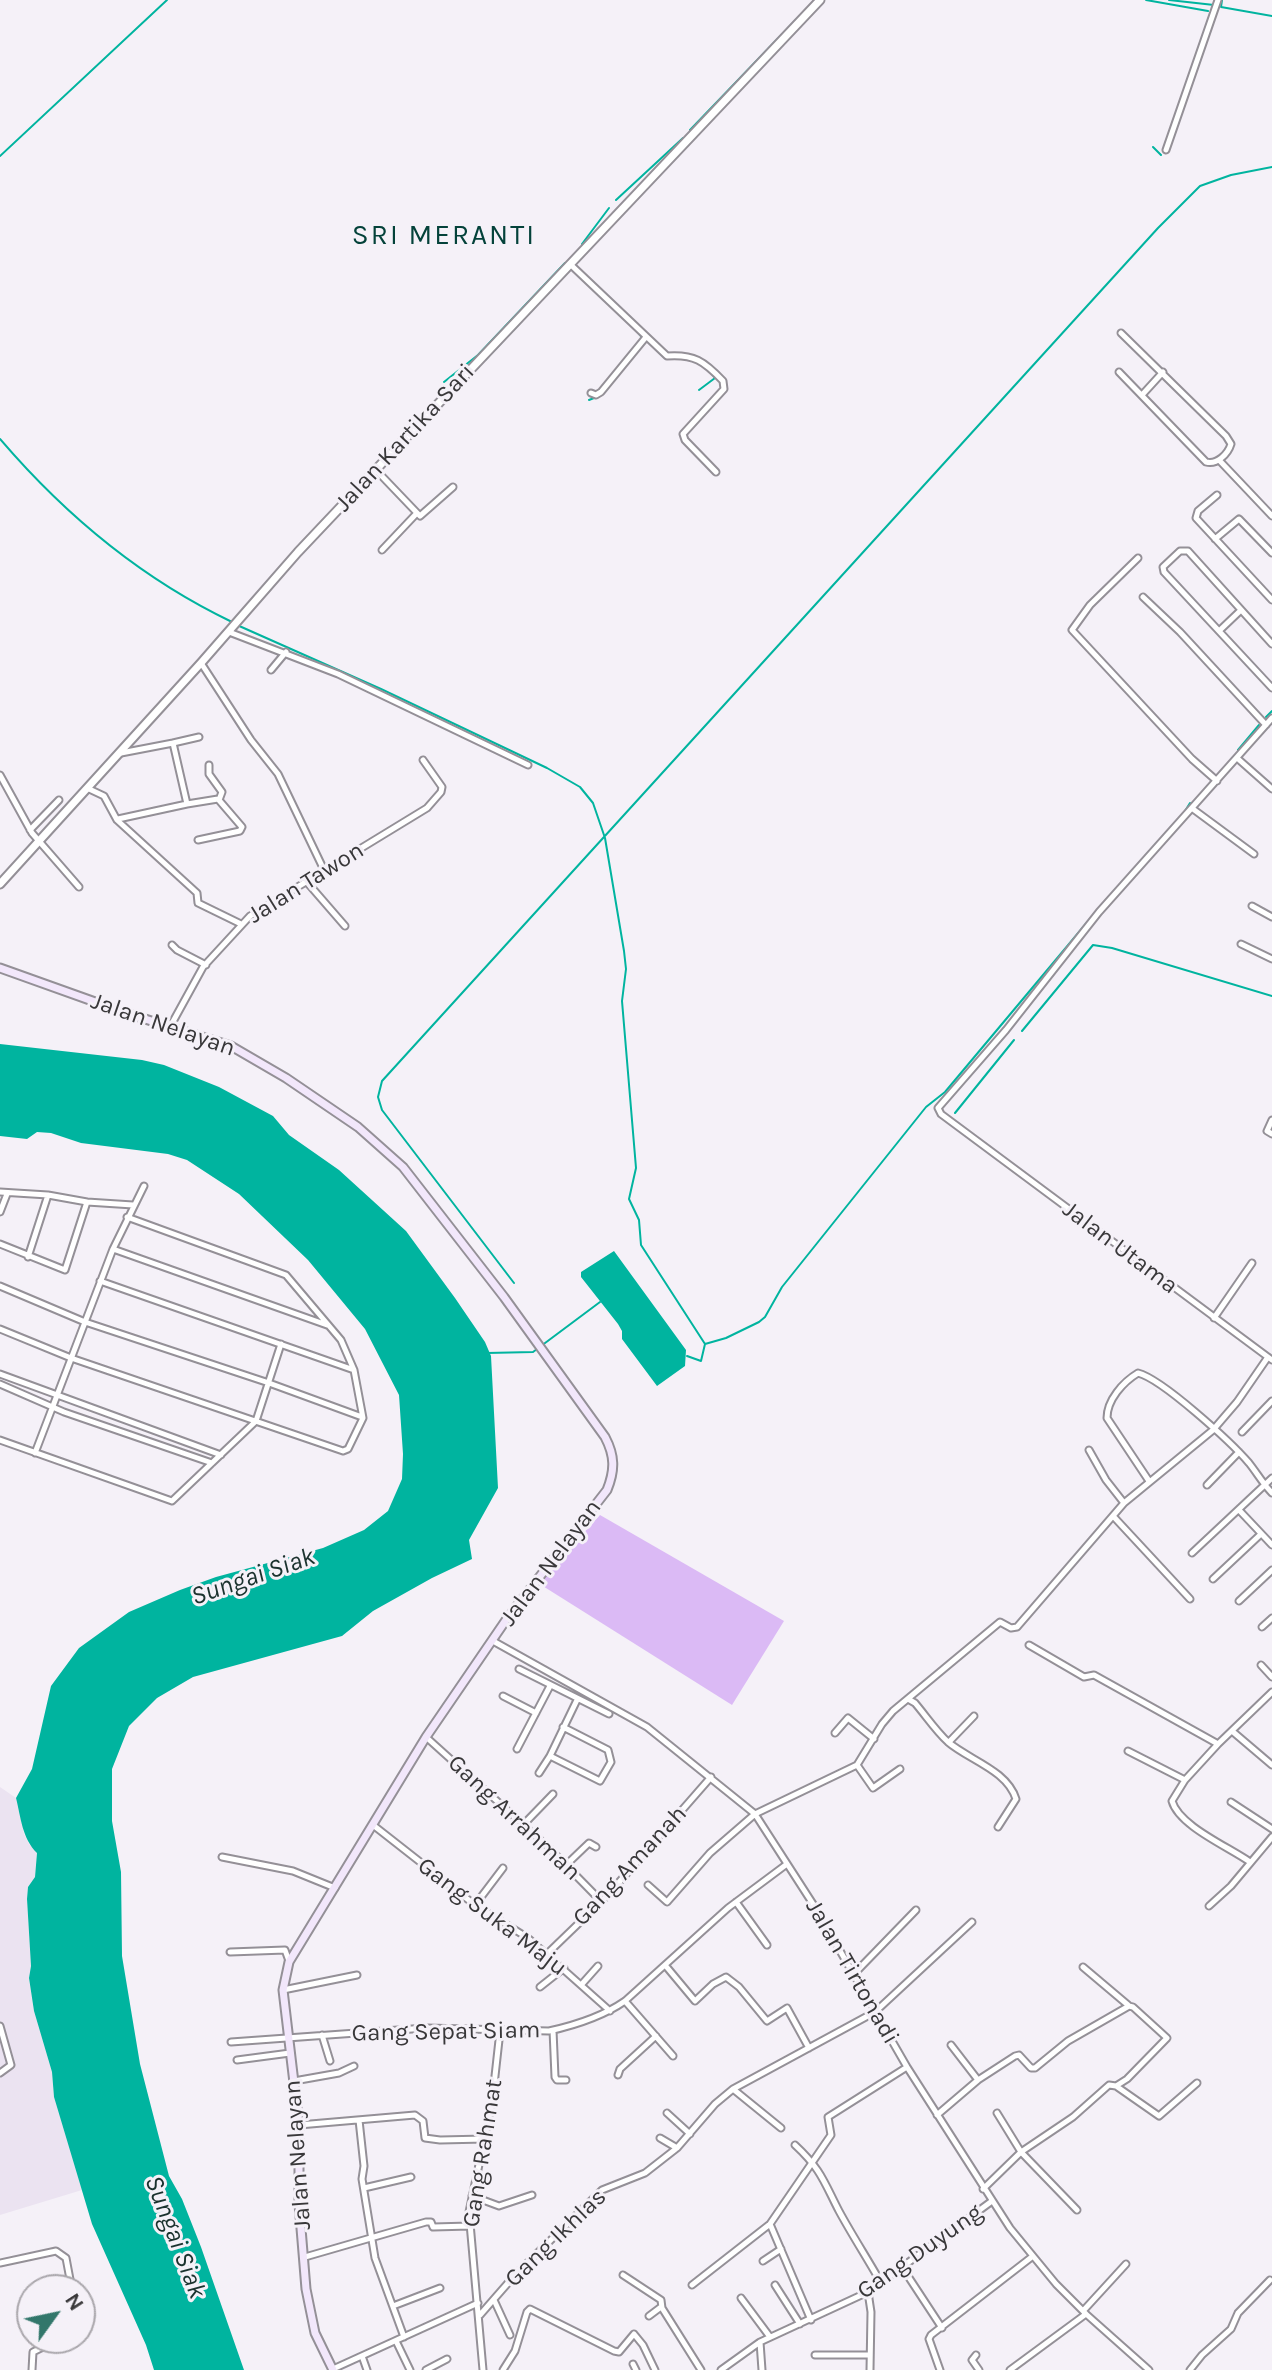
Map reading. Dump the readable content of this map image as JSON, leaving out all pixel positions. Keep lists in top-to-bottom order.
{
  "streets": {
    "main road": ["Jalan Nelayan"],
    "street": [
      "Jalan Kartika Sari",
      "Jalan Tawon",
      "Jalan Utama",
      "Gang Arrahman",
      "Gang Amanah",
      "Gang Suka Maju",
      "Jalan Tirtonadi",
      "Gang Sepat Siam",
      "Gang Rahmat",
      "Gang Ikhlas",
      "Gang Duyung"
    ]
  },
  "crossings": [
    ["Jalan Tawon", "Jalan Nelayan"],
    ["Jalan Nelayan", "Gang Arrahman"],
    ["Jalan Nelayan", "Gang Suka Maju"],
    ["Jalan Nelayan", "Jalan Tirtonadi"],
    ["Jalan Nelayan", "Gang Sepat Siam"],
    ["Gang Arrahman", "Gang Amanah"],
    ["Gang Amanah", "Gang Suka Maju"],
    ["Gang Amanah", "Jalan Tirtonadi"],
    ["Gang Suka Maju", "Gang Sepat Siam"],
    ["Jalan Tirtonadi", "Gang Sepat Siam"],
    ["Jalan Tirtonadi", "Gang Ikhlas"],
    ["Jalan Tirtonadi", "Gang Duyung"],
    ["Gang Sepat Siam", "Gang Rahmat"],
    ["Gang Rahmat", "Gang Ikhlas"]
  ],
  "districts": ["SRI MERANTI"],
  "water": ["Sungai Siak"],
  "north": "top right"
}
